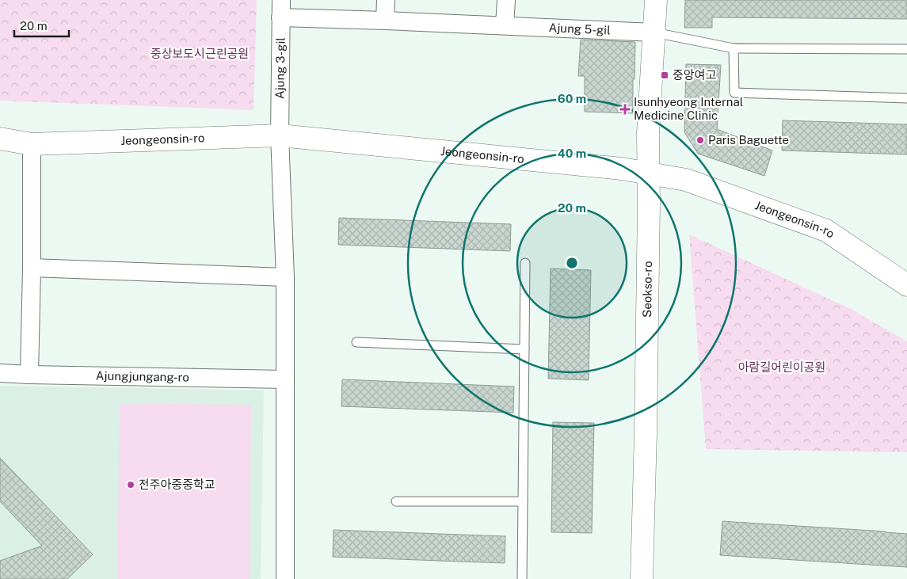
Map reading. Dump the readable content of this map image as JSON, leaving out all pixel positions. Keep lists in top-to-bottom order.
{
  "streets": {
    "street": [
      "Ajung 5-gil",
      "Ajung 3-gil",
      "Jeongeonsin-ro",
      "Seokso-ro",
      "Ajungjungang-ro"
    ]
  },
  "crossings": [
    ["Ajung 5-gil", "Ajung 3-gil"],
    ["Ajung 5-gil", "Seokso-ro"],
    ["Ajung 3-gil", "Jeongeonsin-ro"],
    ["Ajung 3-gil", "Ajungjungang-ro"],
    ["Jeongeonsin-ro", "Seokso-ro"]
  ],
  "parks": ["중상보도시근린공원", "아람길어린이공원"],
  "places": {
    "transit": ["중앙여고"],
    "health": ["Isunhyeong Internal Medicine Clinic"],
    "other": ["Paris Baguette", "전주아중중학교"]
  },
  "scale_bar": "20 m",
  "rings": ["60 m", "40 m", "20 m"]
}
